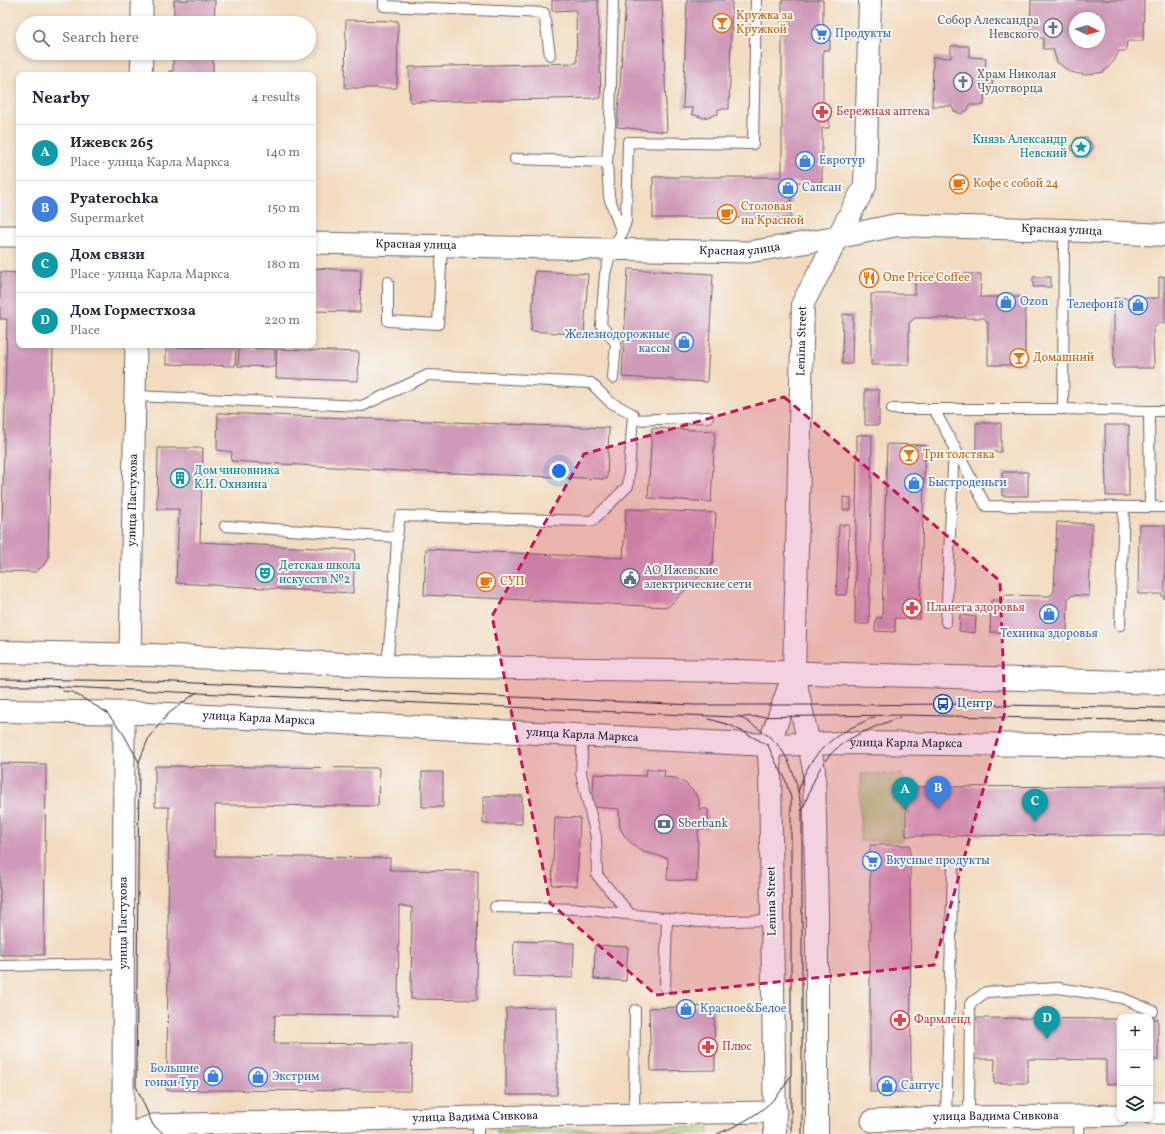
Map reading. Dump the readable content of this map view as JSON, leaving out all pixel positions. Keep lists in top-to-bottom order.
{
  "streets": {
    "main road": ["Красная улица", "Lenina Street", "улица Карла Маркса"],
    "street": ["улица Пастухова", "улица Вадима Сивкова"]
  },
  "crossings": [
    ["Красная улица", "Lenina Street"],
    ["Lenina Street", "улица Карла Маркса"],
    ["Lenina Street", "улица Вадима Сивкова"],
    ["улица Пастухова", "улица Карла Маркса"]
  ],
  "places": {
    "bar": ["Кружка за Кружкой", "Домашний", "Три толстяка"],
    "church": ["Собор Александра Невского", "Храм Николая Чудотворца"],
    "supermarket": ["Продукты", "Вкусные продукты"],
    "pharmacy": [
      "Бережная аптека",
      "Планета здоровья",
      "Фармленд",
      "Плюс"
    ],
    "place": ["Князь Александр Невский"],
    "shop": [
      "Евротур",
      "Сапсан",
      "Ozon",
      "Телефон18",
      "Железнодорожные кассы",
      "Быстроденьги",
      "Техника здоровья",
      "Красное&Белое",
      "Большие гонки Тур",
      "Экстрим",
      "Сантус"
    ],
    "cafe": ["Кофе с собой 24", "Столовая на Красной", "СУП"],
    "restaurant": ["One Price Coffee"],
    "building": ["Дом чиновника К.И. Охизина"],
    "theatre": ["Детская школа искусств №2"],
    "public building": ["АО Ижевские электрические сети"],
    "bus stop": ["Центр"],
    "bank": ["Sberbank"]
  },
  "north": "right",
  "page": {
    "search": "Search here",
    "heading": ["Nearby", "4 results"],
    "list": [
      {
        "mark": "A",
        "name": "Ижевск 265",
        "note": "Place · улица Карла Маркса",
        "value": "140 m"
      },
      {
        "mark": "B",
        "name": "Pyaterochka",
        "note": "Supermarket",
        "value": "150 m"
      },
      {
        "mark": "C",
        "name": "Дом связи",
        "note": "Place · улица Карла Маркса",
        "value": "180 m"
      },
      {
        "mark": "D",
        "name": "Дом Горместхоза",
        "note": "Place",
        "value": "220 m"
      }
    ],
    "pins": [
      "B",
      "A",
      "C",
      "D"
    ],
    "map_buttons": ["+", "−"]
  }
}
